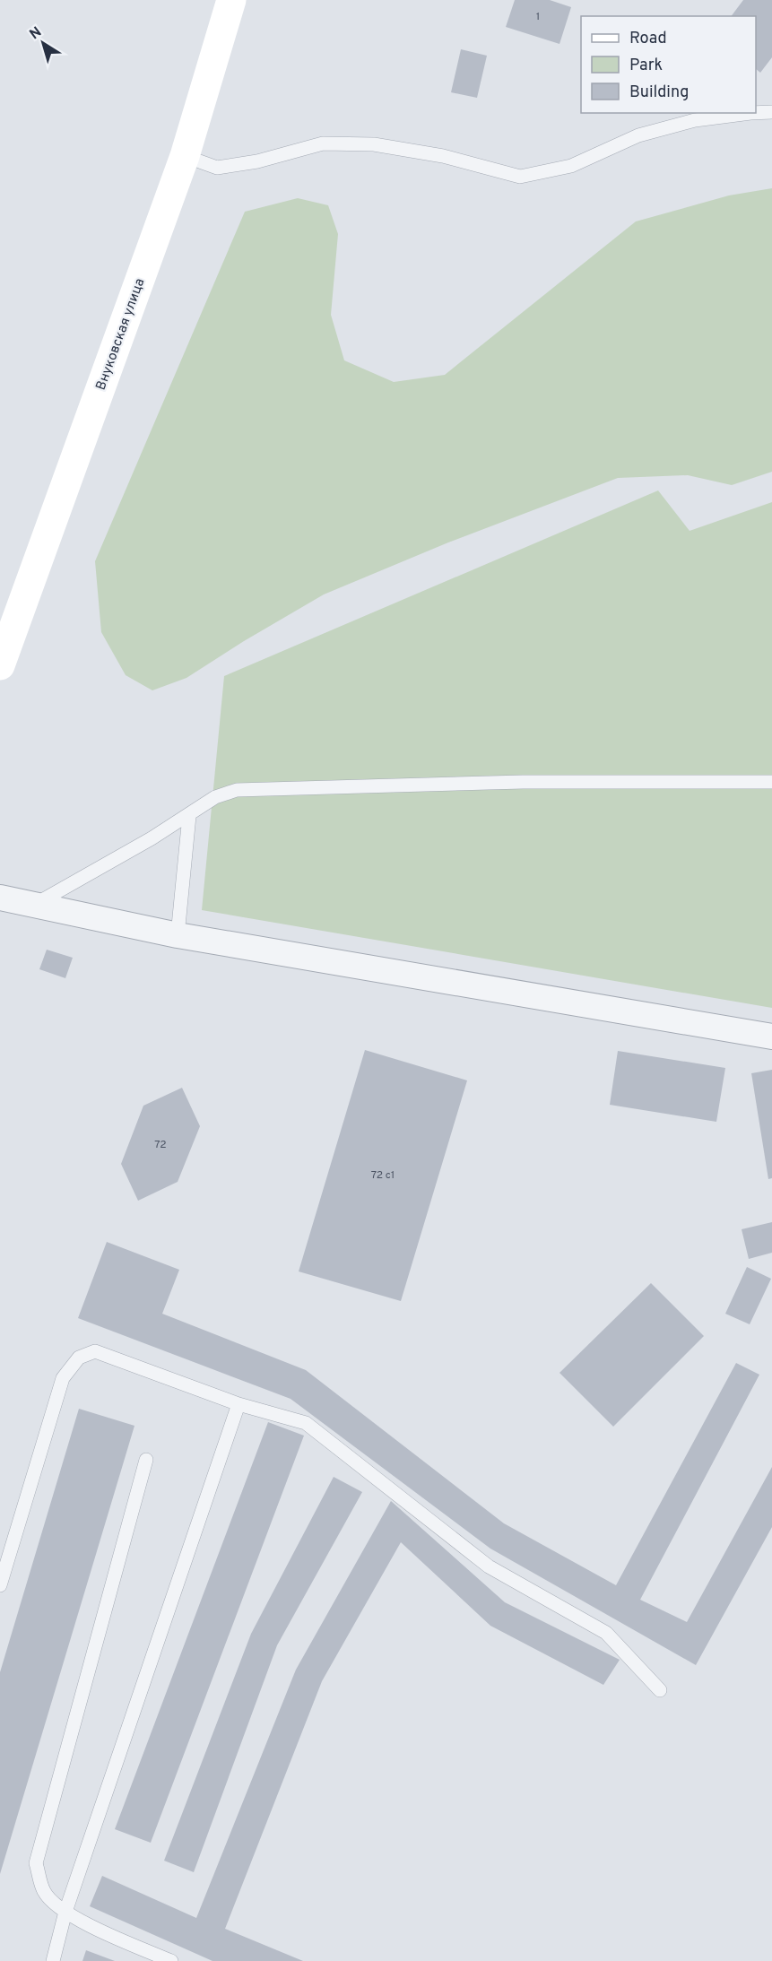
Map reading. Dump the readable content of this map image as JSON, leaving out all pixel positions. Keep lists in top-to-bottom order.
{
  "streets": {
    "main road": ["Внуковская улица"]
  },
  "house_numbers": ["1", "72", "72 с1"],
  "legend": ["Road", "Park", "Building"],
  "north": "top left"
}
